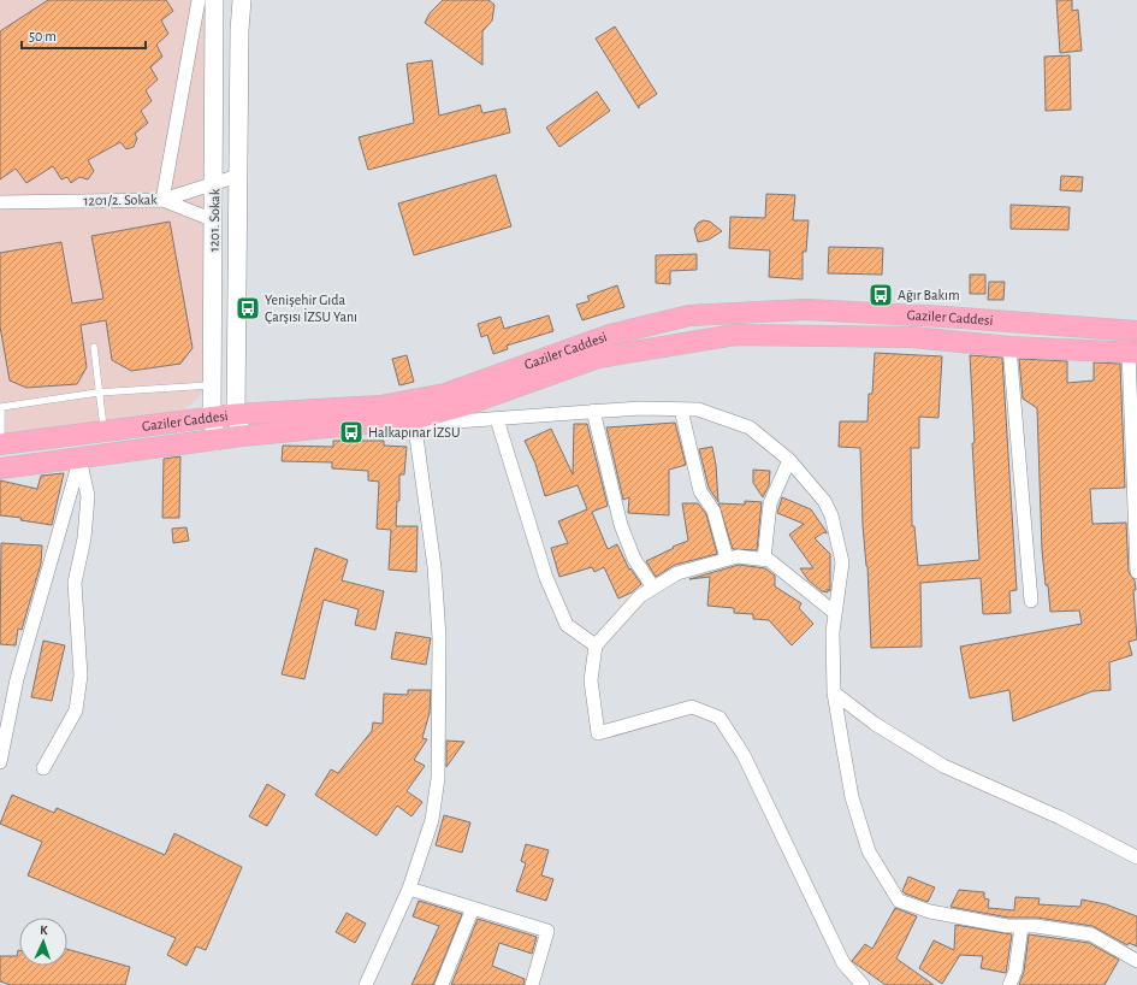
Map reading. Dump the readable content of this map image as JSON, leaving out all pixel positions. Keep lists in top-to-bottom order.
{
  "streets": {
    "main road": ["1201. Sokak", "Gaziler Caddesi"],
    "street": ["1201/2. Sokak"]
  },
  "crossings": [
    ["1201/2. Sokak", "1201. Sokak"],
    ["1201. Sokak", "Gaziler Caddesi"]
  ],
  "places": {
    "bus stop": ["Ağır Bakım", "Yenişehir Gıda Çarşısı İZSU Yanı", "Halkapınar İZSU"]
  },
  "scale_bar": "50 m",
  "north": "top"
}
